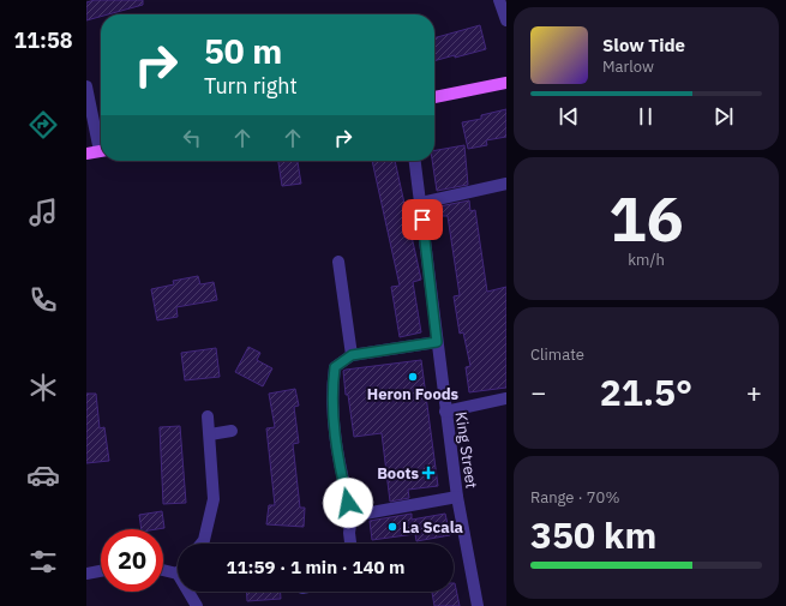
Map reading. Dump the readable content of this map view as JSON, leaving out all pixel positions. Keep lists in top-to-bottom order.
{
  "streets": {
    "street": ["King Street"]
  },
  "places": {
    "other": ["Heron Foods", "La Scala"],
    "health": ["Boots"]
  },
  "page": {
    "tabs": "11:58",
    "turn": ["50 m", "Turn right"],
    "song": ["Slow Tide", "Marlow"],
    "tile": [
      ["16", "km/h"],
      "Climate",
      ["Range · 70%", "350 km"]
    ],
    "heat": ["−", "21.5°", "+"],
    "limit": "20",
    "trip": "11:59 · 1 min · 140 m"
  }
}
